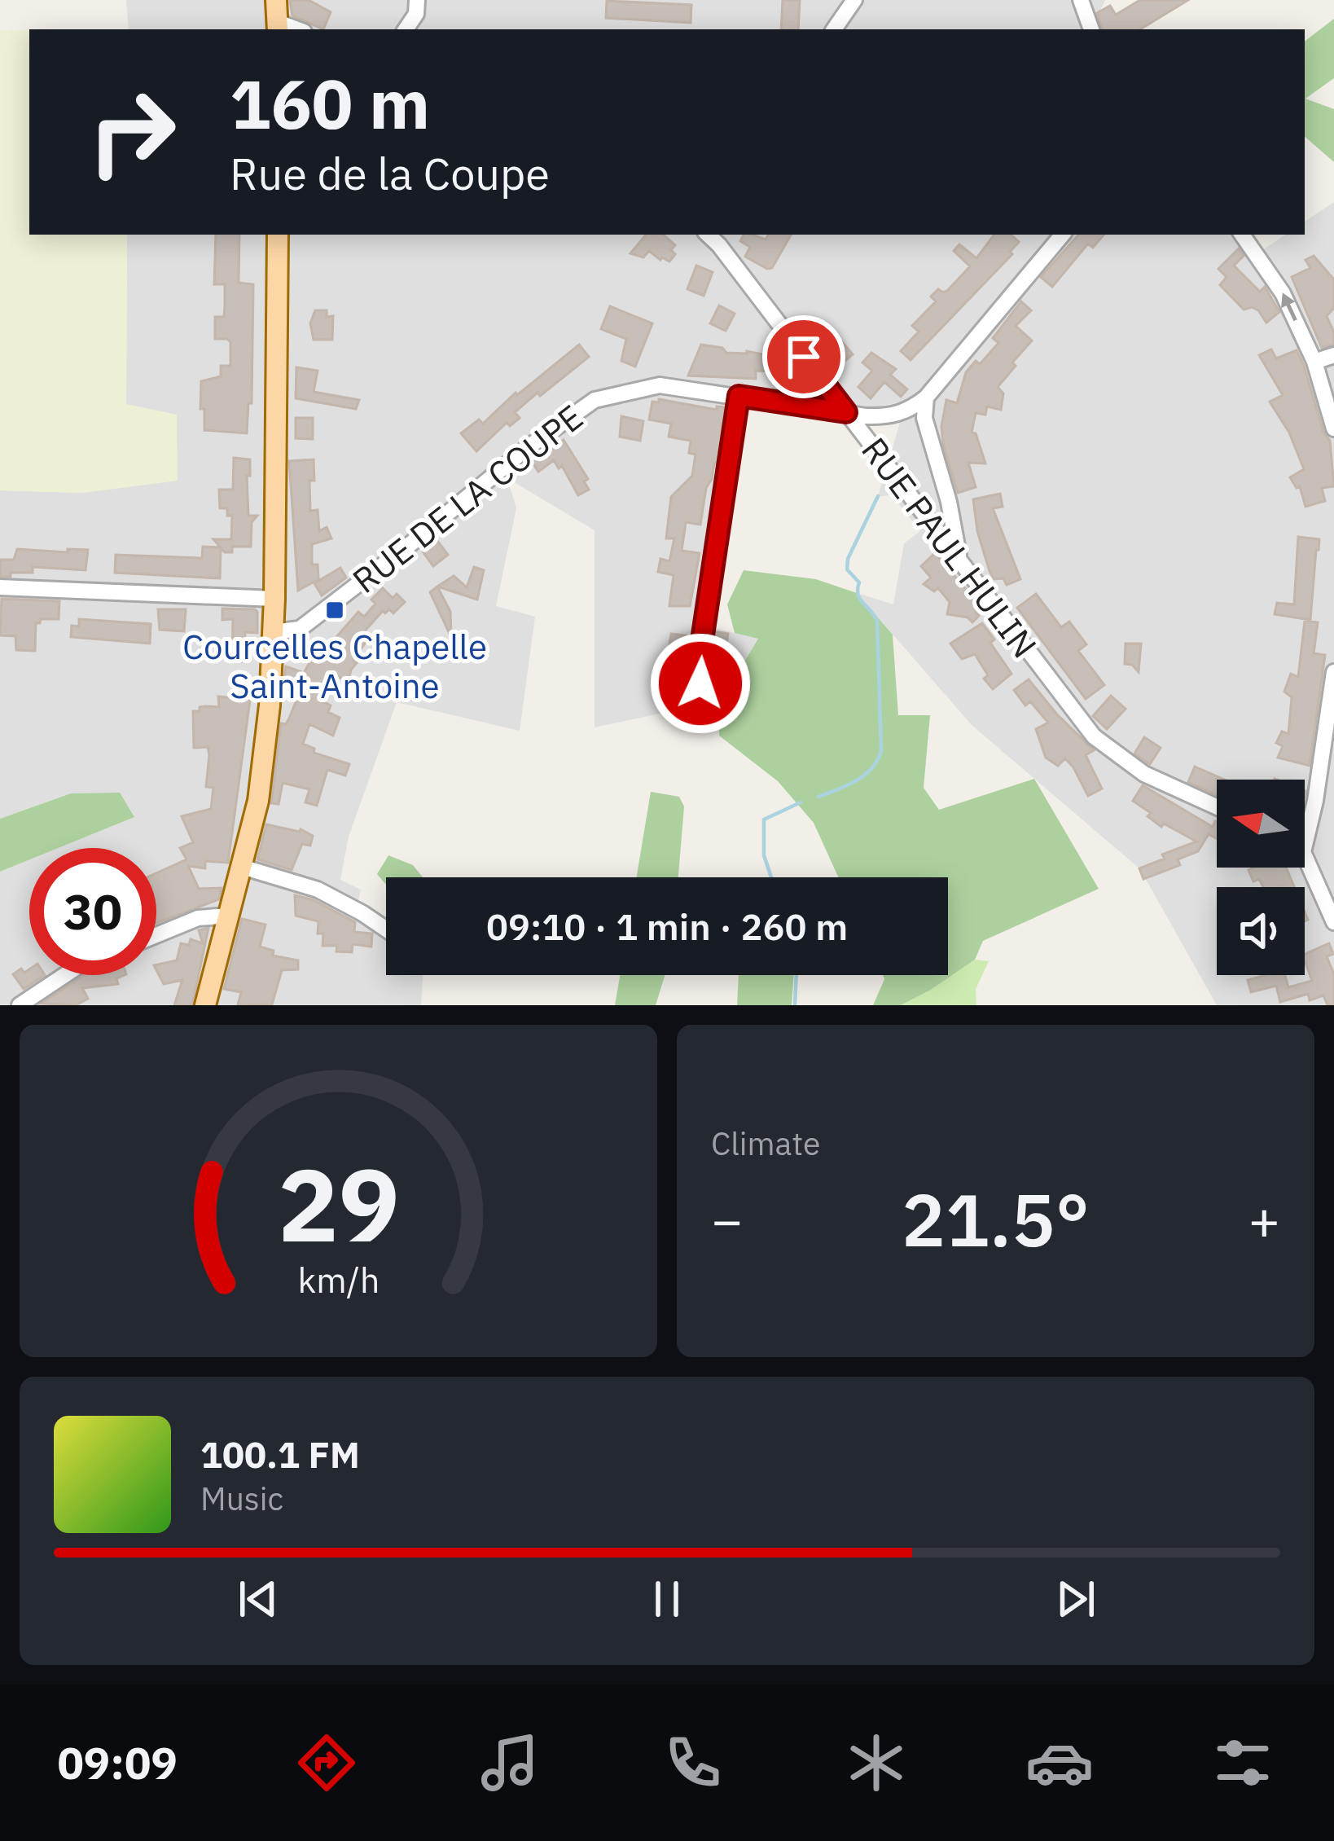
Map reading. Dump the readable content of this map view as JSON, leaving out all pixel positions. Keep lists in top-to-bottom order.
{
  "streets": {
    "street": ["RUE DE LA COUPE", "RUE PAUL HULIN"]
  },
  "crossings": [
    ["RUE DE LA COUPE", "RUE PAUL HULIN"]
  ],
  "places": {
    "transit": ["Courcelles Chapelle Saint-Antoine"]
  },
  "north": "left",
  "page": {
    "turn": ["160 m", "Rue de la Coupe"],
    "limit": "30",
    "trip": "09:10 · 1 min · 260 m",
    "tile": "Climate",
    "heat": ["−", "21.5°", "+"],
    "song": ["100.1 FM", "Music"],
    "tabs": "09:09",
    "gauge": ["29", "km/h"]
  }
}
